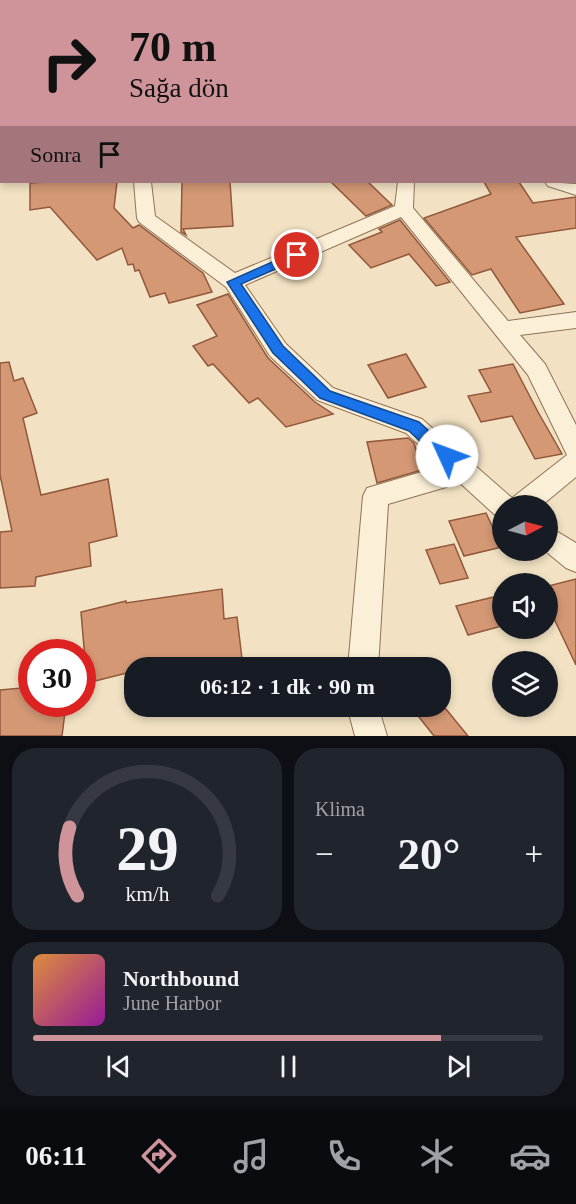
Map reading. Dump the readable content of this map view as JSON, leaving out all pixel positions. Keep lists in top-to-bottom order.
{
  "north": "right",
  "page": {
    "turn": ["70 m", "Sağa dön"],
    "then": "Sonra",
    "limit": "30",
    "trip": "06:12 · 1 dk · 90 m",
    "tile": "Klima",
    "heat": ["−", "20°", "+"],
    "song": ["Northbound", "June Harbor"],
    "tabs": "06:11",
    "gauge": ["29", "km/h"]
  }
}
